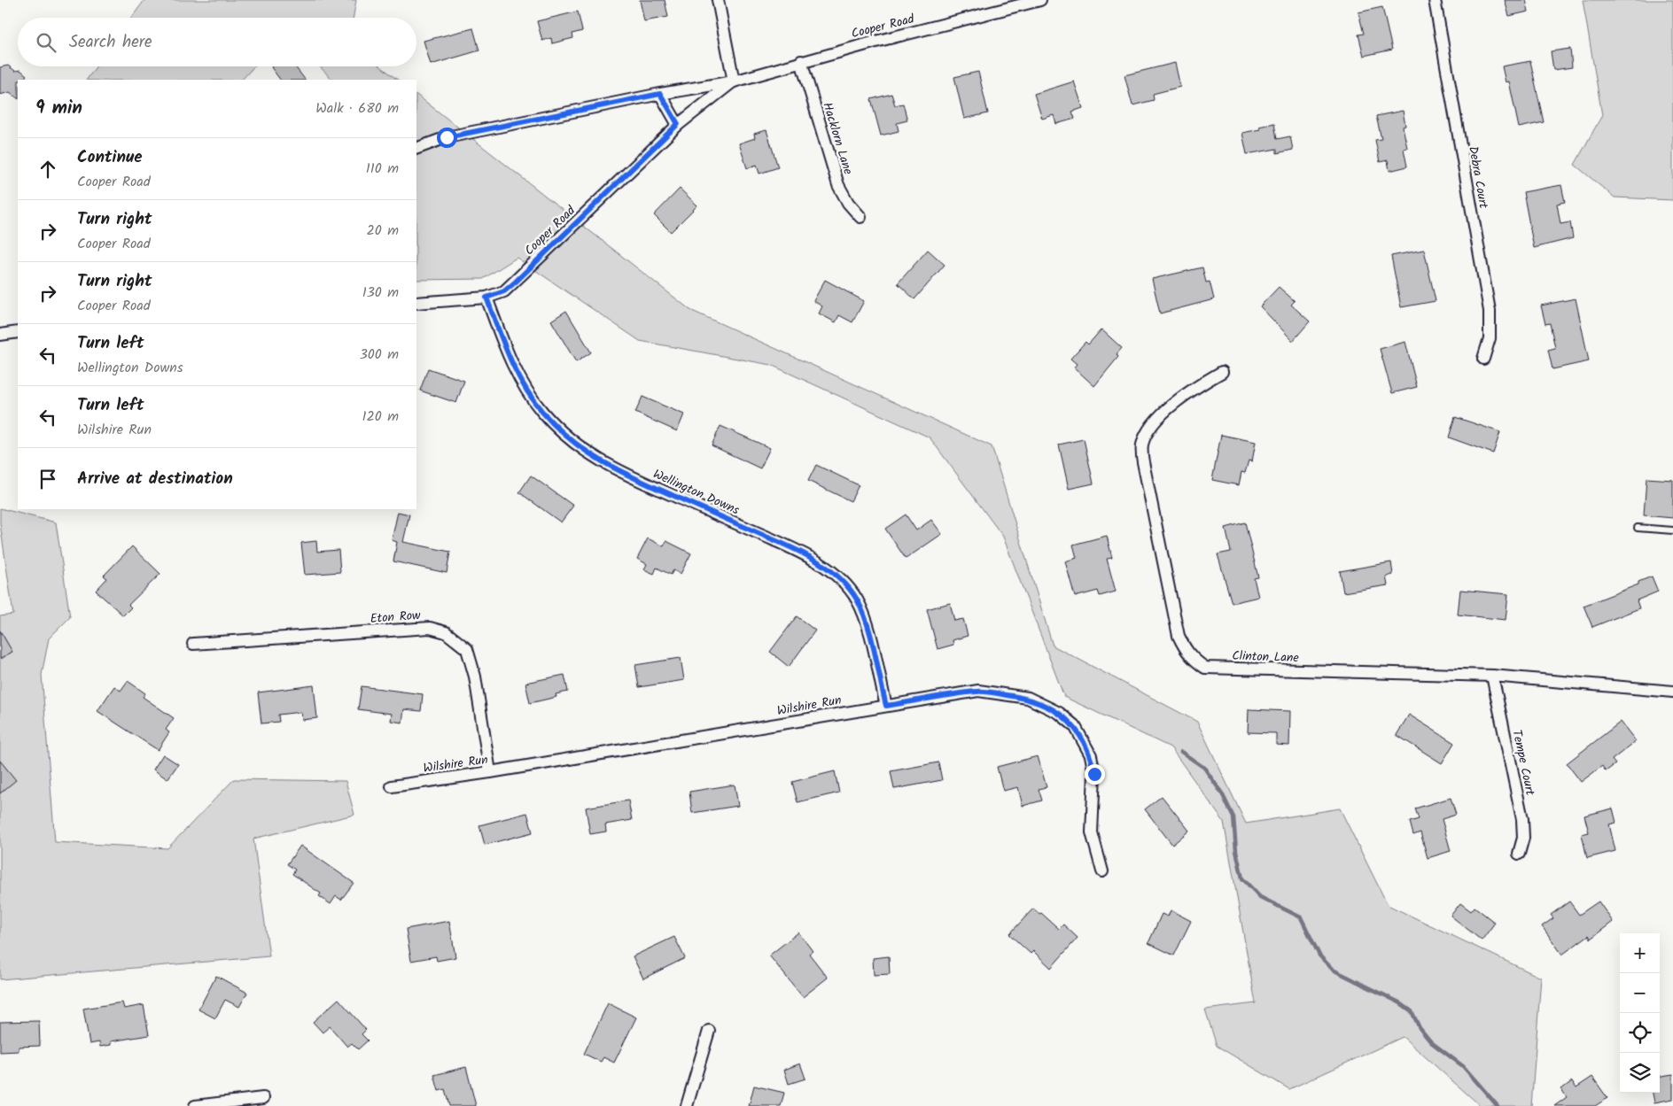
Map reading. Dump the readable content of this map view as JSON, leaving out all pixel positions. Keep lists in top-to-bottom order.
{
  "streets": {
    "street": [
      "Cooper Road",
      "Hacklorn Lane",
      "Debra Court",
      "Wellington Downs",
      "Eton Row",
      "Clinton Lane",
      "Wilshire Run",
      "Tempe Court"
    ]
  },
  "crossings": [
    ["Cooper Road", "Hacklorn Lane"],
    ["Cooper Road", "Wellington Downs"],
    ["Wellington Downs", "Wilshire Run"],
    ["Eton Row", "Wilshire Run"],
    ["Clinton Lane", "Tempe Court"]
  ],
  "page": {
    "search": "Search here",
    "heading": ["9 min", "Walk · 680 m"],
    "list": [
      ["Continue", "Cooper Road", "110 m"],
      ["Turn right", "Cooper Road", "20 m"],
      ["Turn right", "Cooper Road", "130 m"],
      ["Turn left", "Wellington Downs", "300 m"],
      ["Turn left", "Wilshire Run", "120 m"],
      "Arrive at destination"
    ],
    "map_buttons": ["+", "−"]
  }
}
